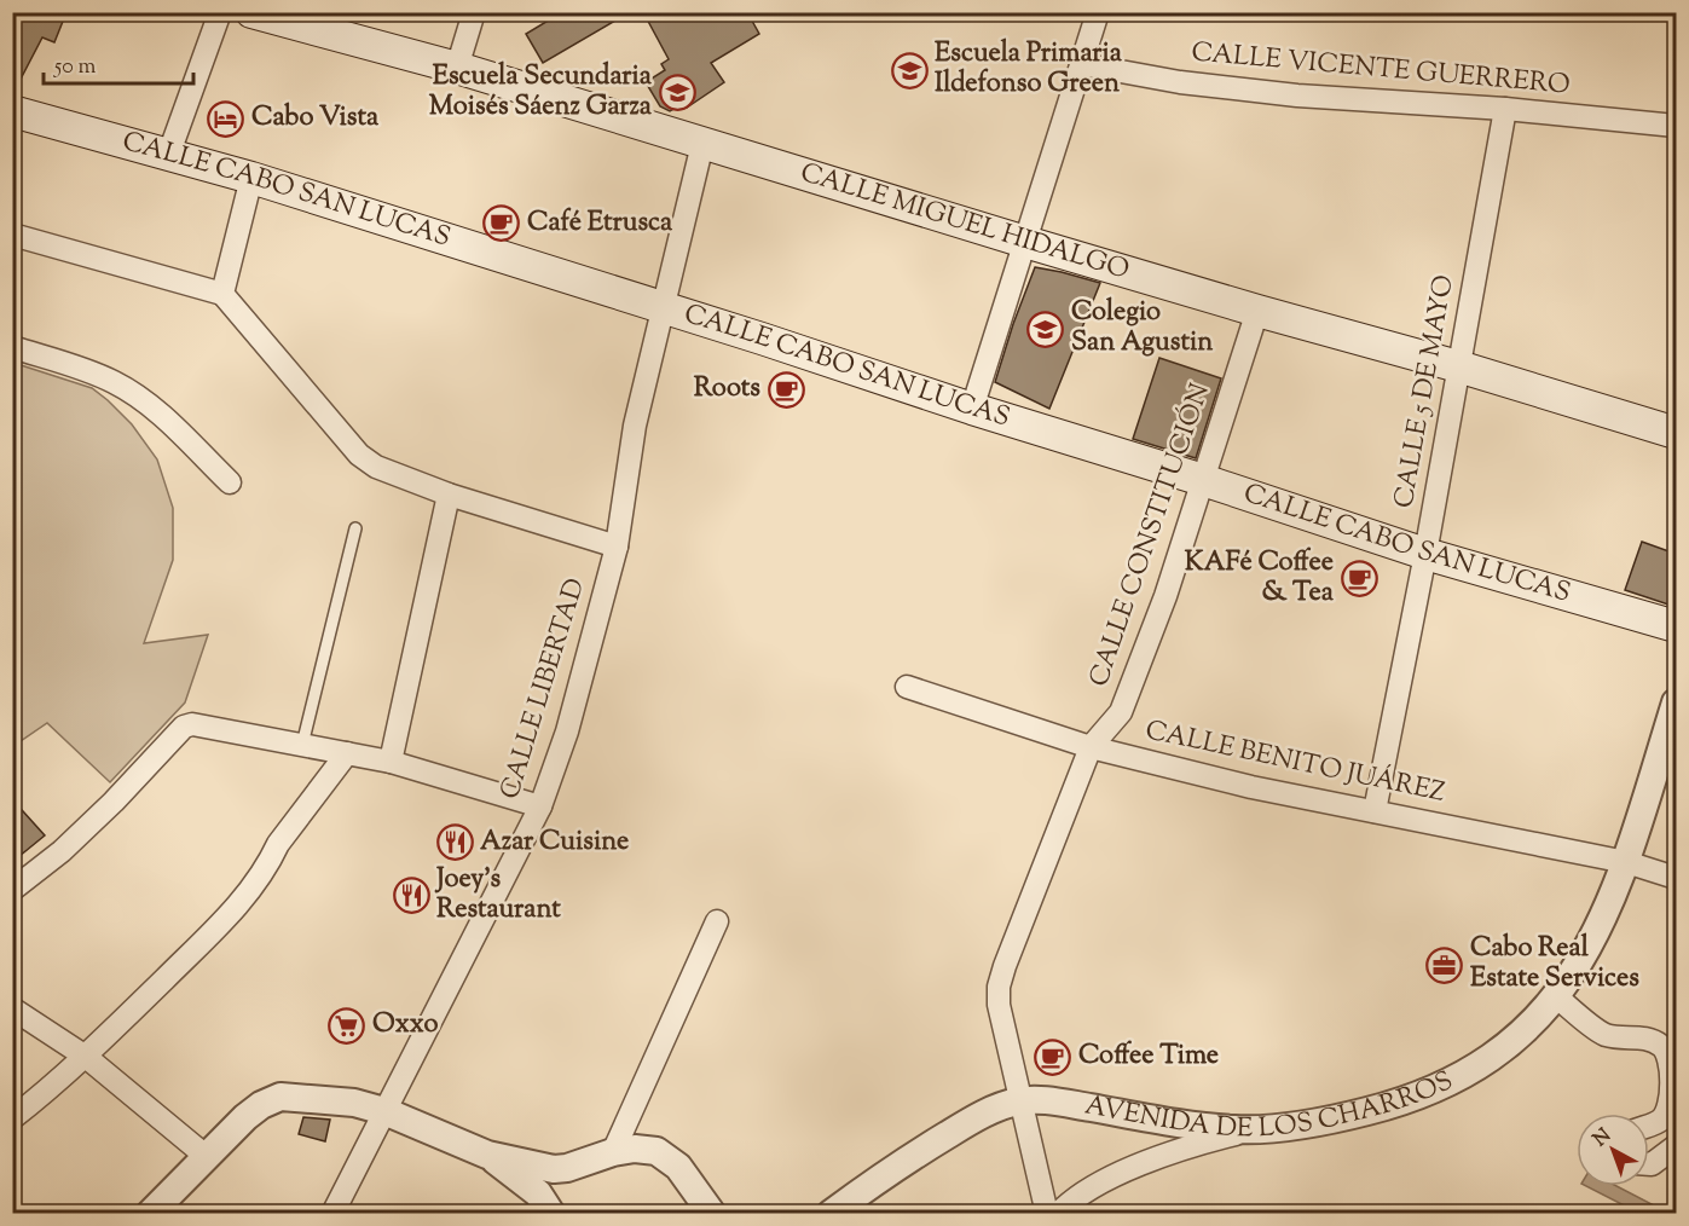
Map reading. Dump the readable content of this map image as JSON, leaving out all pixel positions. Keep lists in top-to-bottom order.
{
  "streets": {
    "main road": ["CALLE CABO SAN LUCAS", "CALLE MIGUEL HIDALGO"],
    "street": [
      "CALLE VICENTE GUERRERO",
      "CALLE 5 DE MAYO",
      "CALLE CONSTITUCIÓN",
      "CALLE LIBERTAD",
      "CALLE BENITO JUÁREZ",
      "AVENIDA DE LOS CHARROS"
    ]
  },
  "crossings": [
    ["CALLE VICENTE GUERRERO", "CALLE 5 DE MAYO"],
    ["CALLE CABO SAN LUCAS", "CALLE 5 DE MAYO"],
    ["CALLE CABO SAN LUCAS", "CALLE CONSTITUCIÓN"],
    ["CALLE CABO SAN LUCAS", "CALLE LIBERTAD"],
    ["CALLE MIGUEL HIDALGO", "CALLE 5 DE MAYO"],
    ["CALLE MIGUEL HIDALGO", "CALLE CONSTITUCIÓN"],
    ["CALLE MIGUEL HIDALGO", "CALLE LIBERTAD"],
    ["CALLE 5 DE MAYO", "CALLE BENITO JUÁREZ"],
    ["CALLE CONSTITUCIÓN", "CALLE BENITO JUÁREZ"],
    ["CALLE CONSTITUCIÓN", "AVENIDA DE LOS CHARROS"],
    ["CALLE BENITO JUÁREZ", "AVENIDA DE LOS CHARROS"]
  ],
  "places": {
    "school or university": ["Escuela Primaria Ildefonso Green", "Escuela Secundaria Moisés Sáenz Garza", "Colegio San Agustin"],
    "hotel": ["Cabo Vista"],
    "cafe": [
      "Café Etrusca",
      "Roots",
      "KAFé Coffee & Tea",
      "Coffee Time"
    ],
    "restaurant": ["Azar Cuisine", "Joey's Restaurant"],
    "office": ["Cabo Real Estate Services"],
    "supermarket": ["Oxxo"]
  },
  "scale_bar": "50 m",
  "north": "top left"
}
